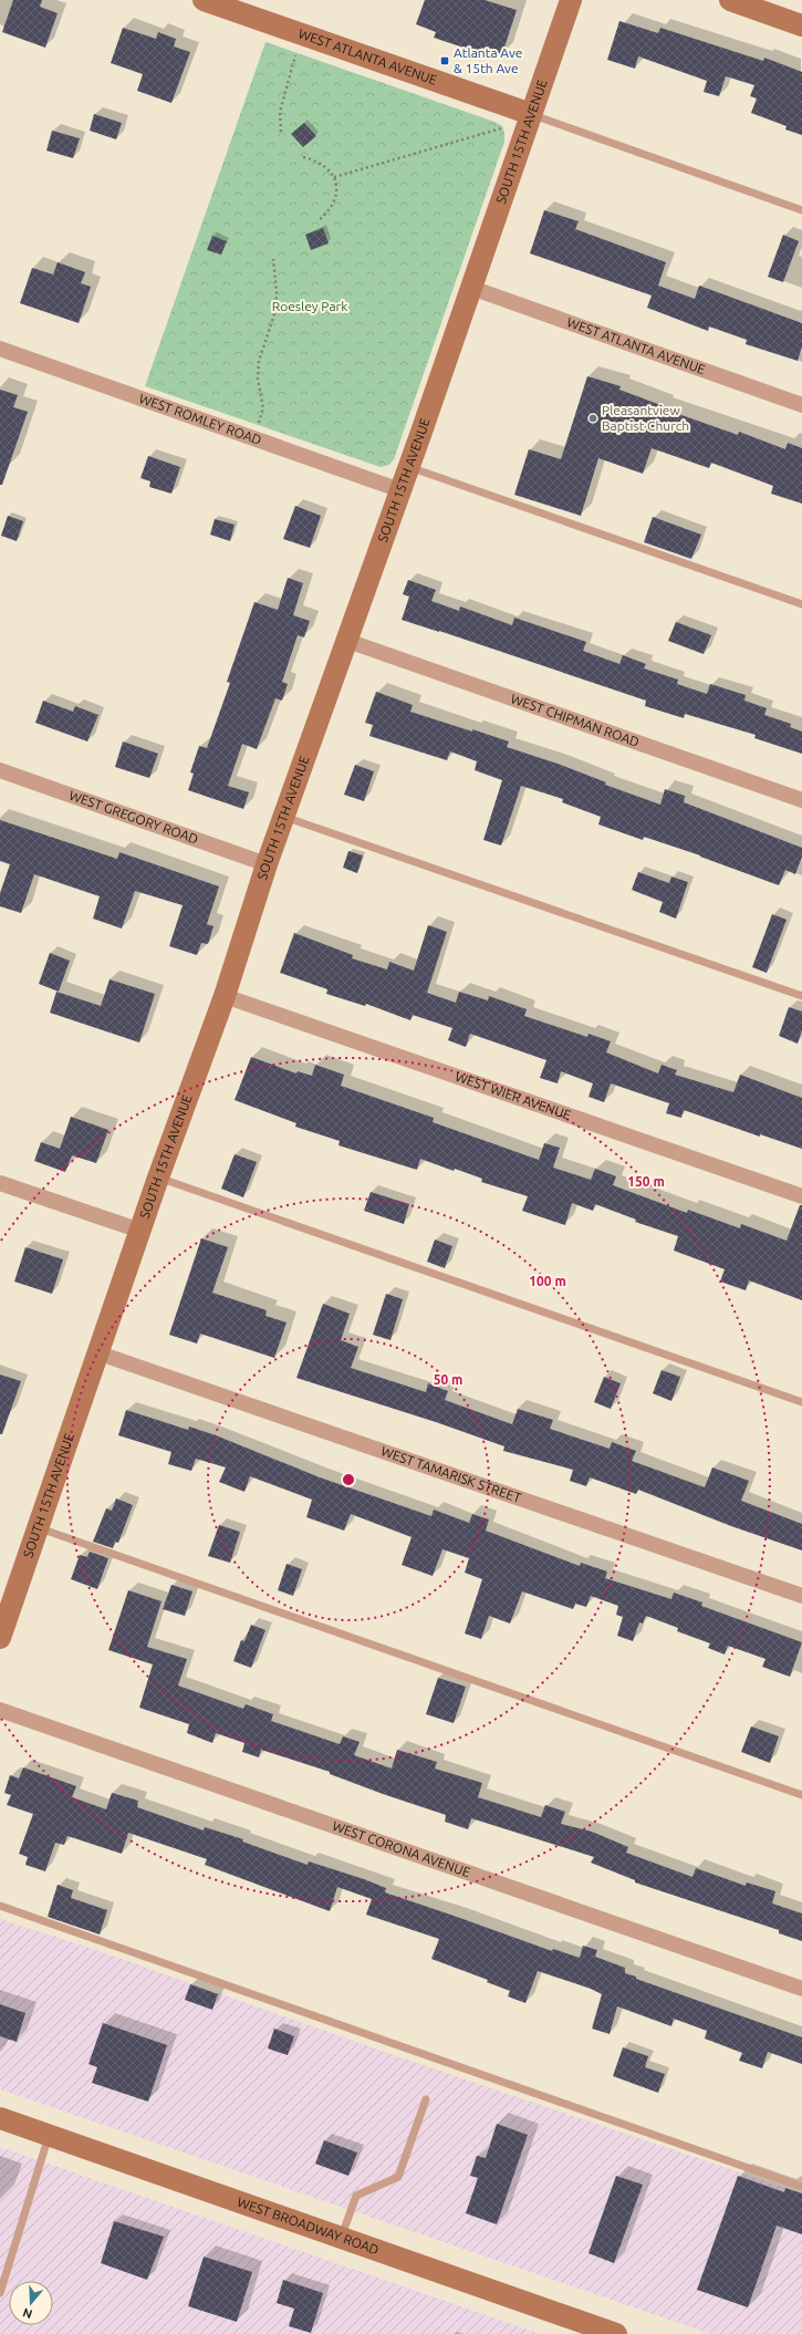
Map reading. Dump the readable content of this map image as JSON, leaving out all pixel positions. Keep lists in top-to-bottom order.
{
  "streets": {
    "street": [
      "WEST ATLANTA AVENUE",
      "SOUTH 15TH AVENUE",
      "WEST ROMLEY ROAD",
      "WEST CHIPMAN ROAD",
      "WEST GREGORY ROAD",
      "WEST WIER AVENUE",
      "WEST TAMARISK STREET",
      "WEST CORONA AVENUE",
      "WEST BROADWAY ROAD"
    ]
  },
  "crossings": [
    ["WEST ATLANTA AVENUE", "SOUTH 15TH AVENUE"],
    ["SOUTH 15TH AVENUE", "WEST ROMLEY ROAD"],
    ["SOUTH 15TH AVENUE", "WEST CHIPMAN ROAD"],
    ["SOUTH 15TH AVENUE", "WEST GREGORY ROAD"],
    ["SOUTH 15TH AVENUE", "WEST WIER AVENUE"],
    ["SOUTH 15TH AVENUE", "WEST TAMARISK STREET"]
  ],
  "parks": ["Roesley Park"],
  "places": {
    "transit": ["Atlanta Ave & 15th Ave"],
    "other": ["Pleasantview Baptist Church"]
  },
  "north": "bottom",
  "rings": ["150 m", "100 m", "50 m"]
}
